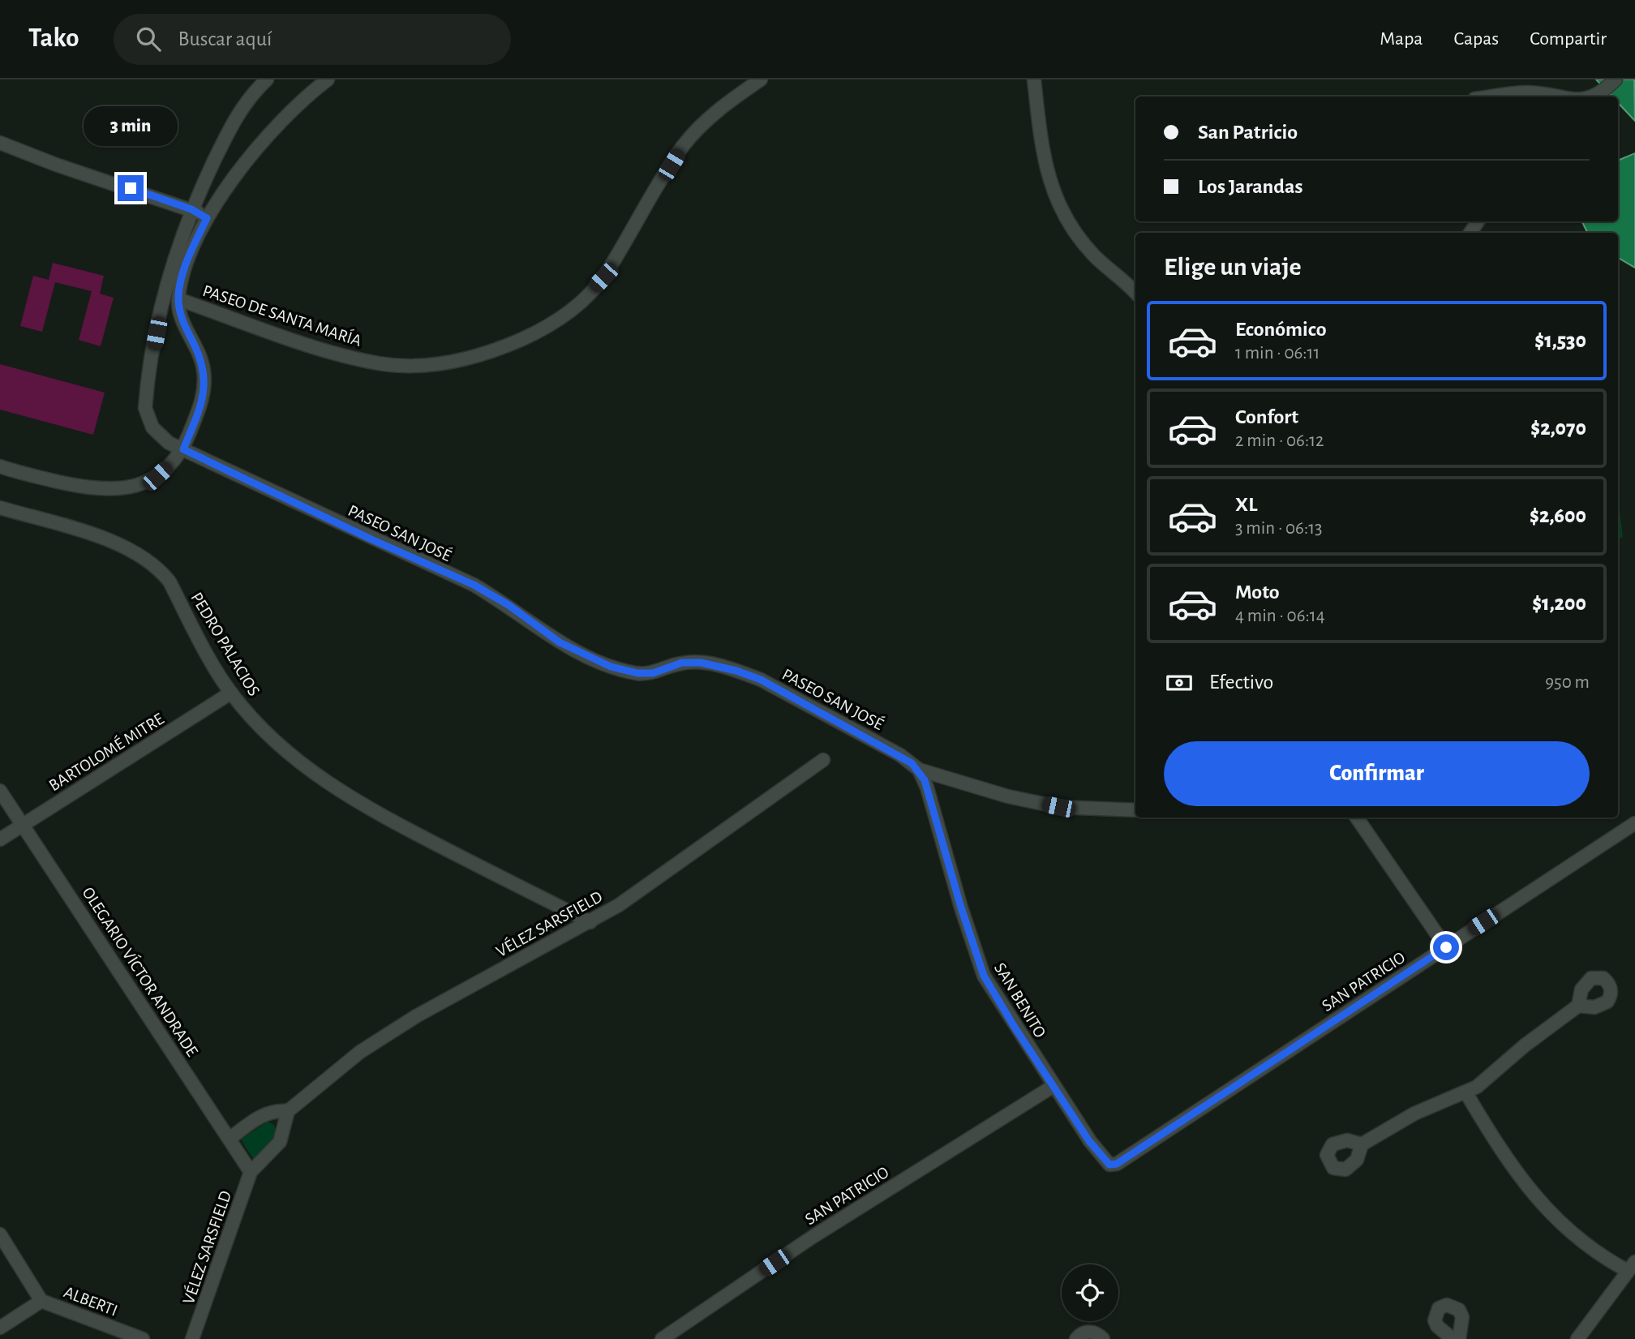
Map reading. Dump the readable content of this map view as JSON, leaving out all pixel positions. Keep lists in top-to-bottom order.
{
  "streets": {
    "street": [
      "PASEO DE SANTA MARÍA",
      "PASEO SAN JOSÉ",
      "PEDRO PALACIOS",
      "BARTOLOMÉ MITRE",
      "VÉLEZ SARSFIELD",
      "OLEGARIO VÍCTOR ANDRADE",
      "SAN PATRICIO",
      "SAN BENITO",
      "ALBERTI"
    ]
  },
  "crossings": [
    ["PASEO SAN JOSÉ", "SAN BENITO"],
    ["PEDRO PALACIOS", "BARTOLOMÉ MITRE"],
    ["PEDRO PALACIOS", "VÉLEZ SARSFIELD"],
    ["BARTOLOMÉ MITRE", "OLEGARIO VÍCTOR ANDRADE"],
    ["VÉLEZ SARSFIELD", "OLEGARIO VÍCTOR ANDRADE"],
    ["SAN PATRICIO", "SAN BENITO"]
  ],
  "page": {
    "header": "Tako",
    "search": "Buscar aquí",
    "nav": ["Mapa", "Capas", "Compartir"],
    "banner": ["San Patricio", "Los Jarandas"],
    "bubble": "3 min",
    "heading": "Elige un viaje",
    "list": [
      {
        "name": "Económico",
        "note": "1 min · 06:11",
        "value": "$1,530"
      },
      {
        "name": "Confort",
        "note": "2 min · 06:12",
        "value": "$2,070"
      },
      {
        "name": "XL",
        "note": "3 min · 06:13",
        "value": "$2,600"
      },
      {
        "name": "Moto",
        "note": "4 min · 06:14",
        "value": "$1,200"
      }
    ],
    "pay": ["Efectivo", "950 m"],
    "buttons": "Confirmar"
  }
}
